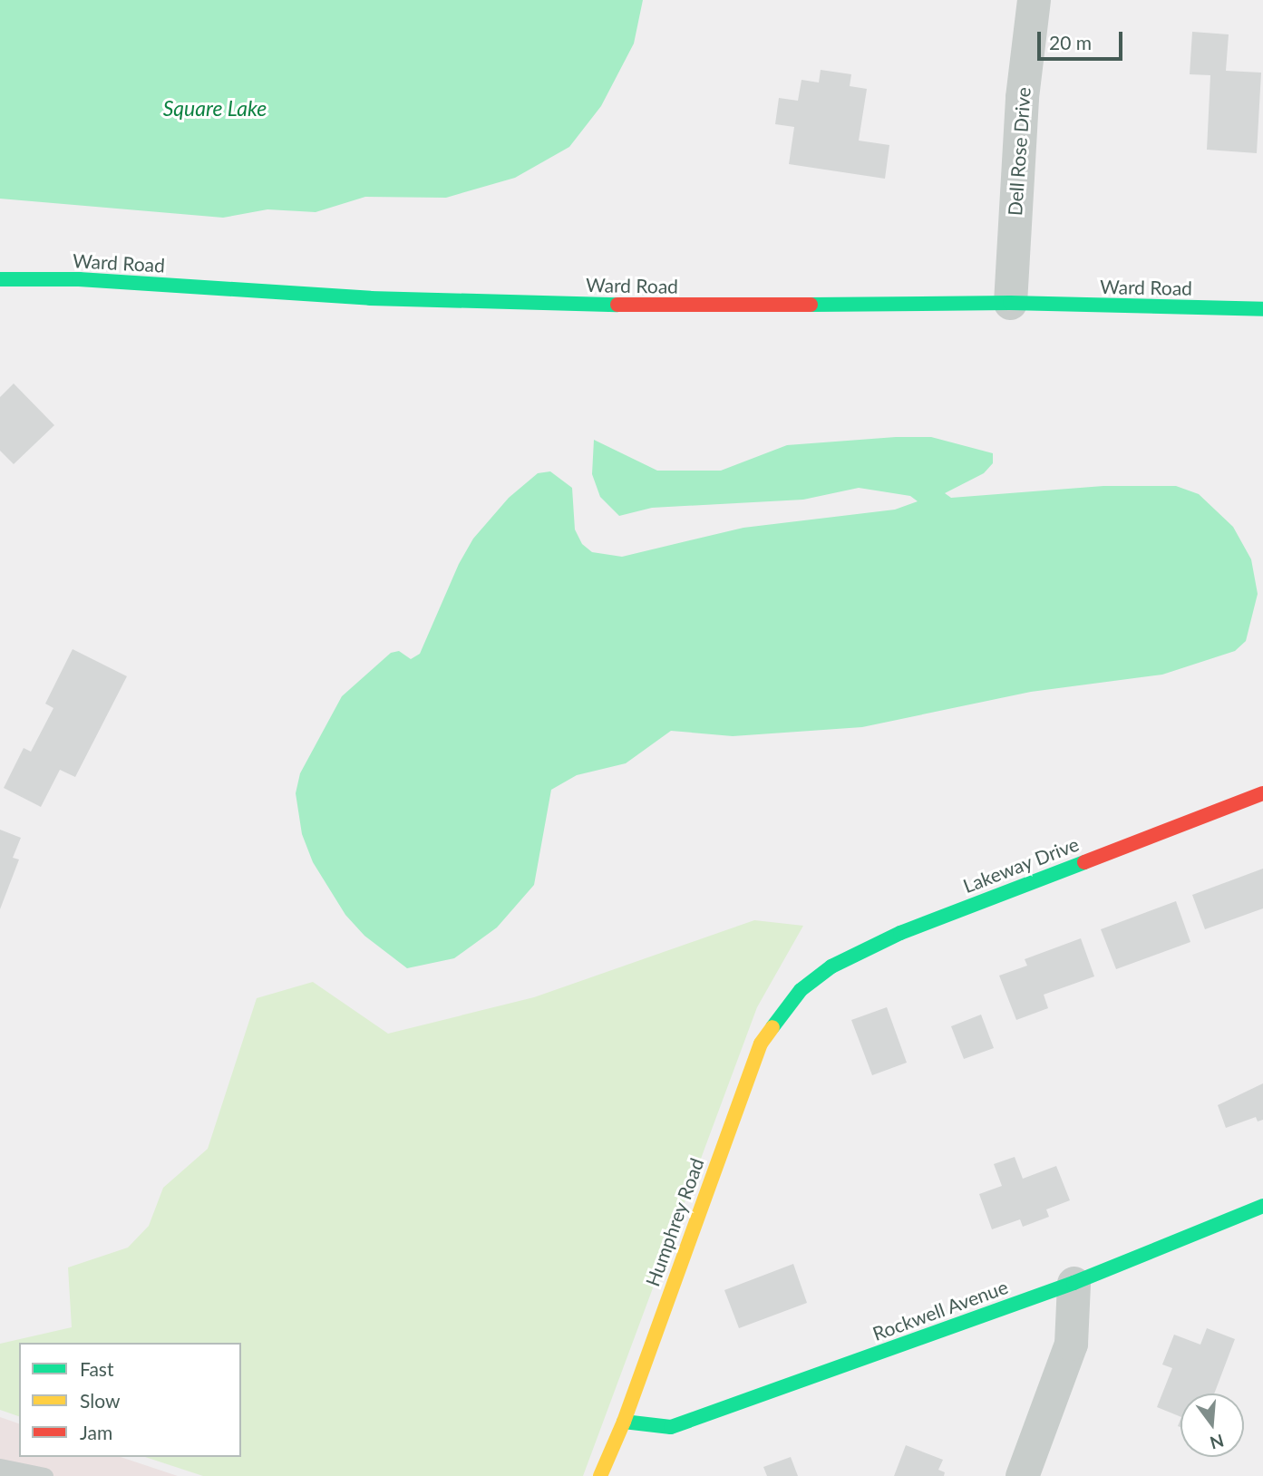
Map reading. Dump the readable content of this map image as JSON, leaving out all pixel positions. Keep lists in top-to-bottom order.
{
  "streets": {
    "street": [
      "Dell Rose Drive",
      "Ward Road",
      "Lakeway Drive",
      "Humphrey Road",
      "Rockwell Avenue"
    ]
  },
  "crossings": [
    ["Dell Rose Drive", "Ward Road"],
    ["Lakeway Drive", "Humphrey Road"],
    ["Humphrey Road", "Rockwell Avenue"]
  ],
  "water": ["Square Lake"],
  "legend": ["Fast", "Slow", "Jam"],
  "scale_bar": "20 m",
  "north": "bottom"
}
